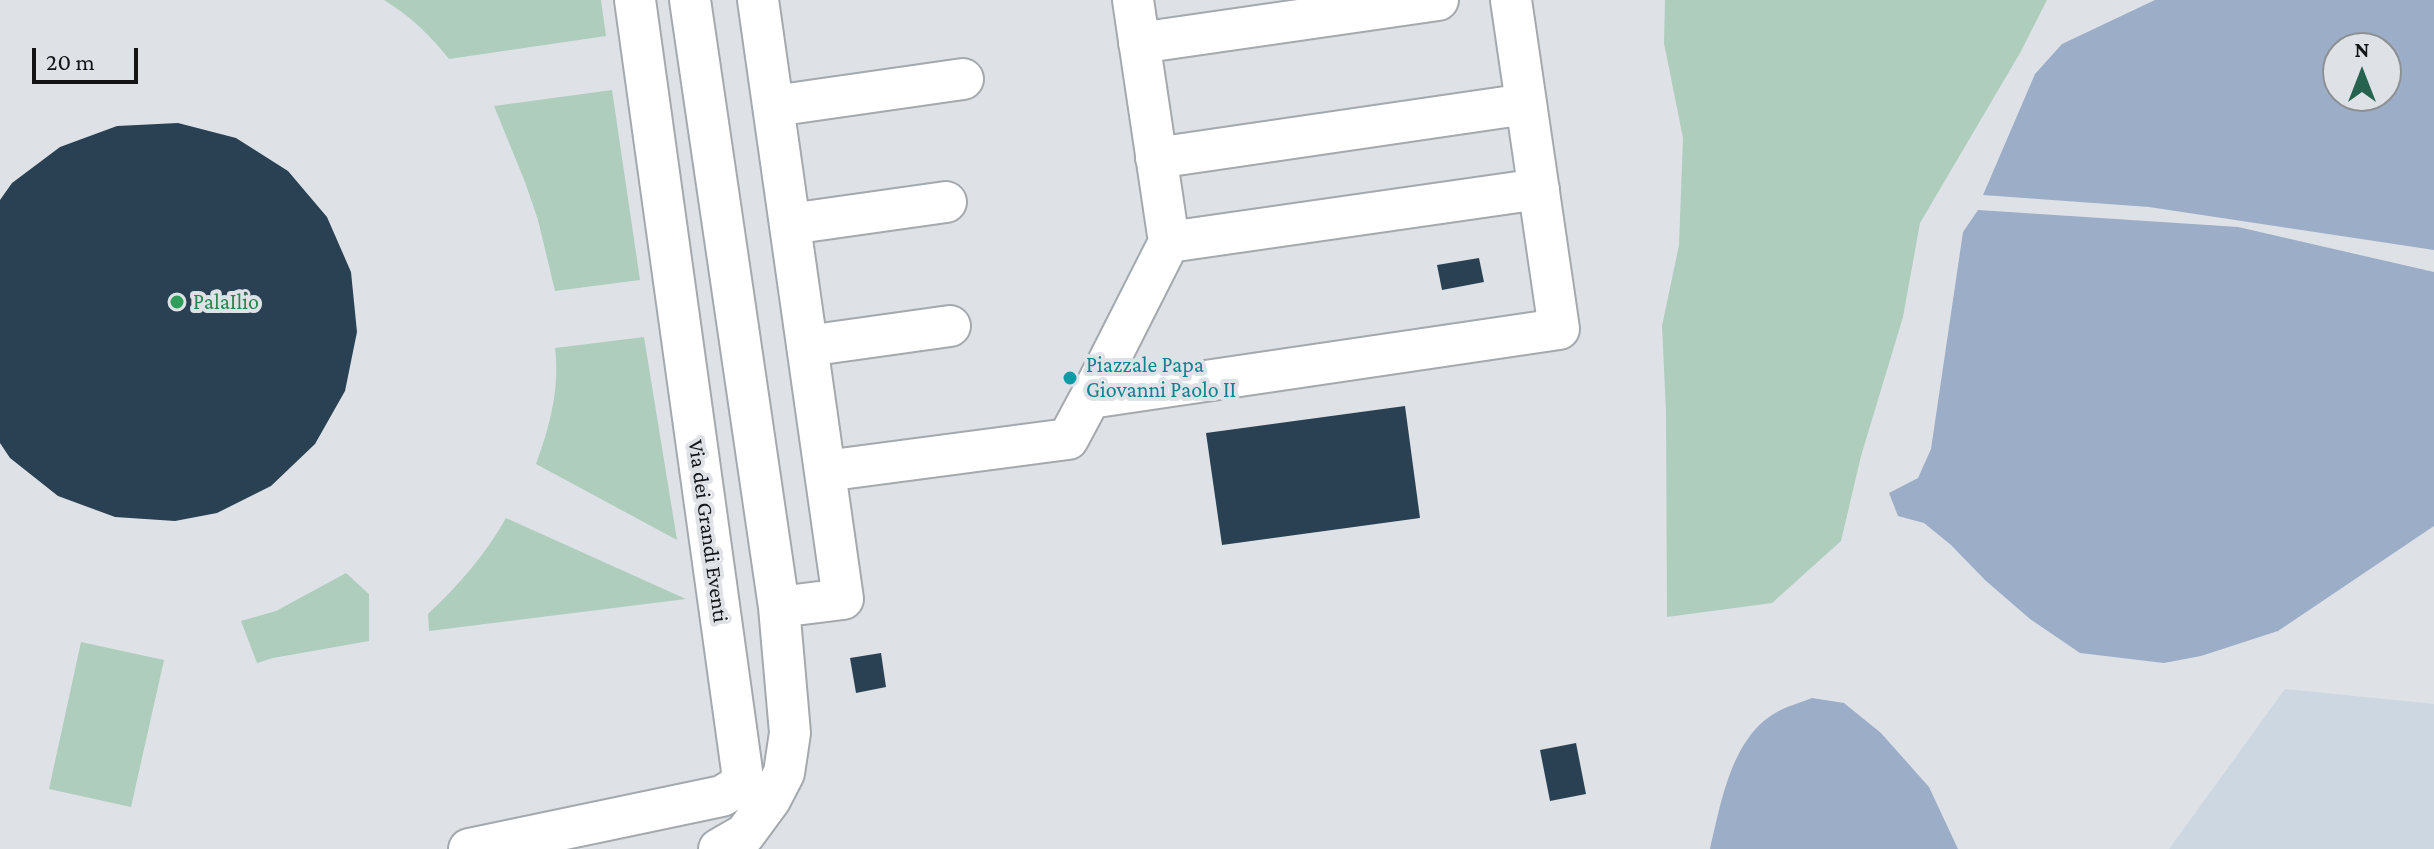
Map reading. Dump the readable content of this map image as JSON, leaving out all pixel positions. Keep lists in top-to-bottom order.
{
  "streets": {
    "street": ["Via dei Grandi Eventi"]
  },
  "places": ["PalaIlio", "Piazzale Papa Giovanni Paolo II"],
  "scale_bar": "20 m",
  "north": "top"
}
